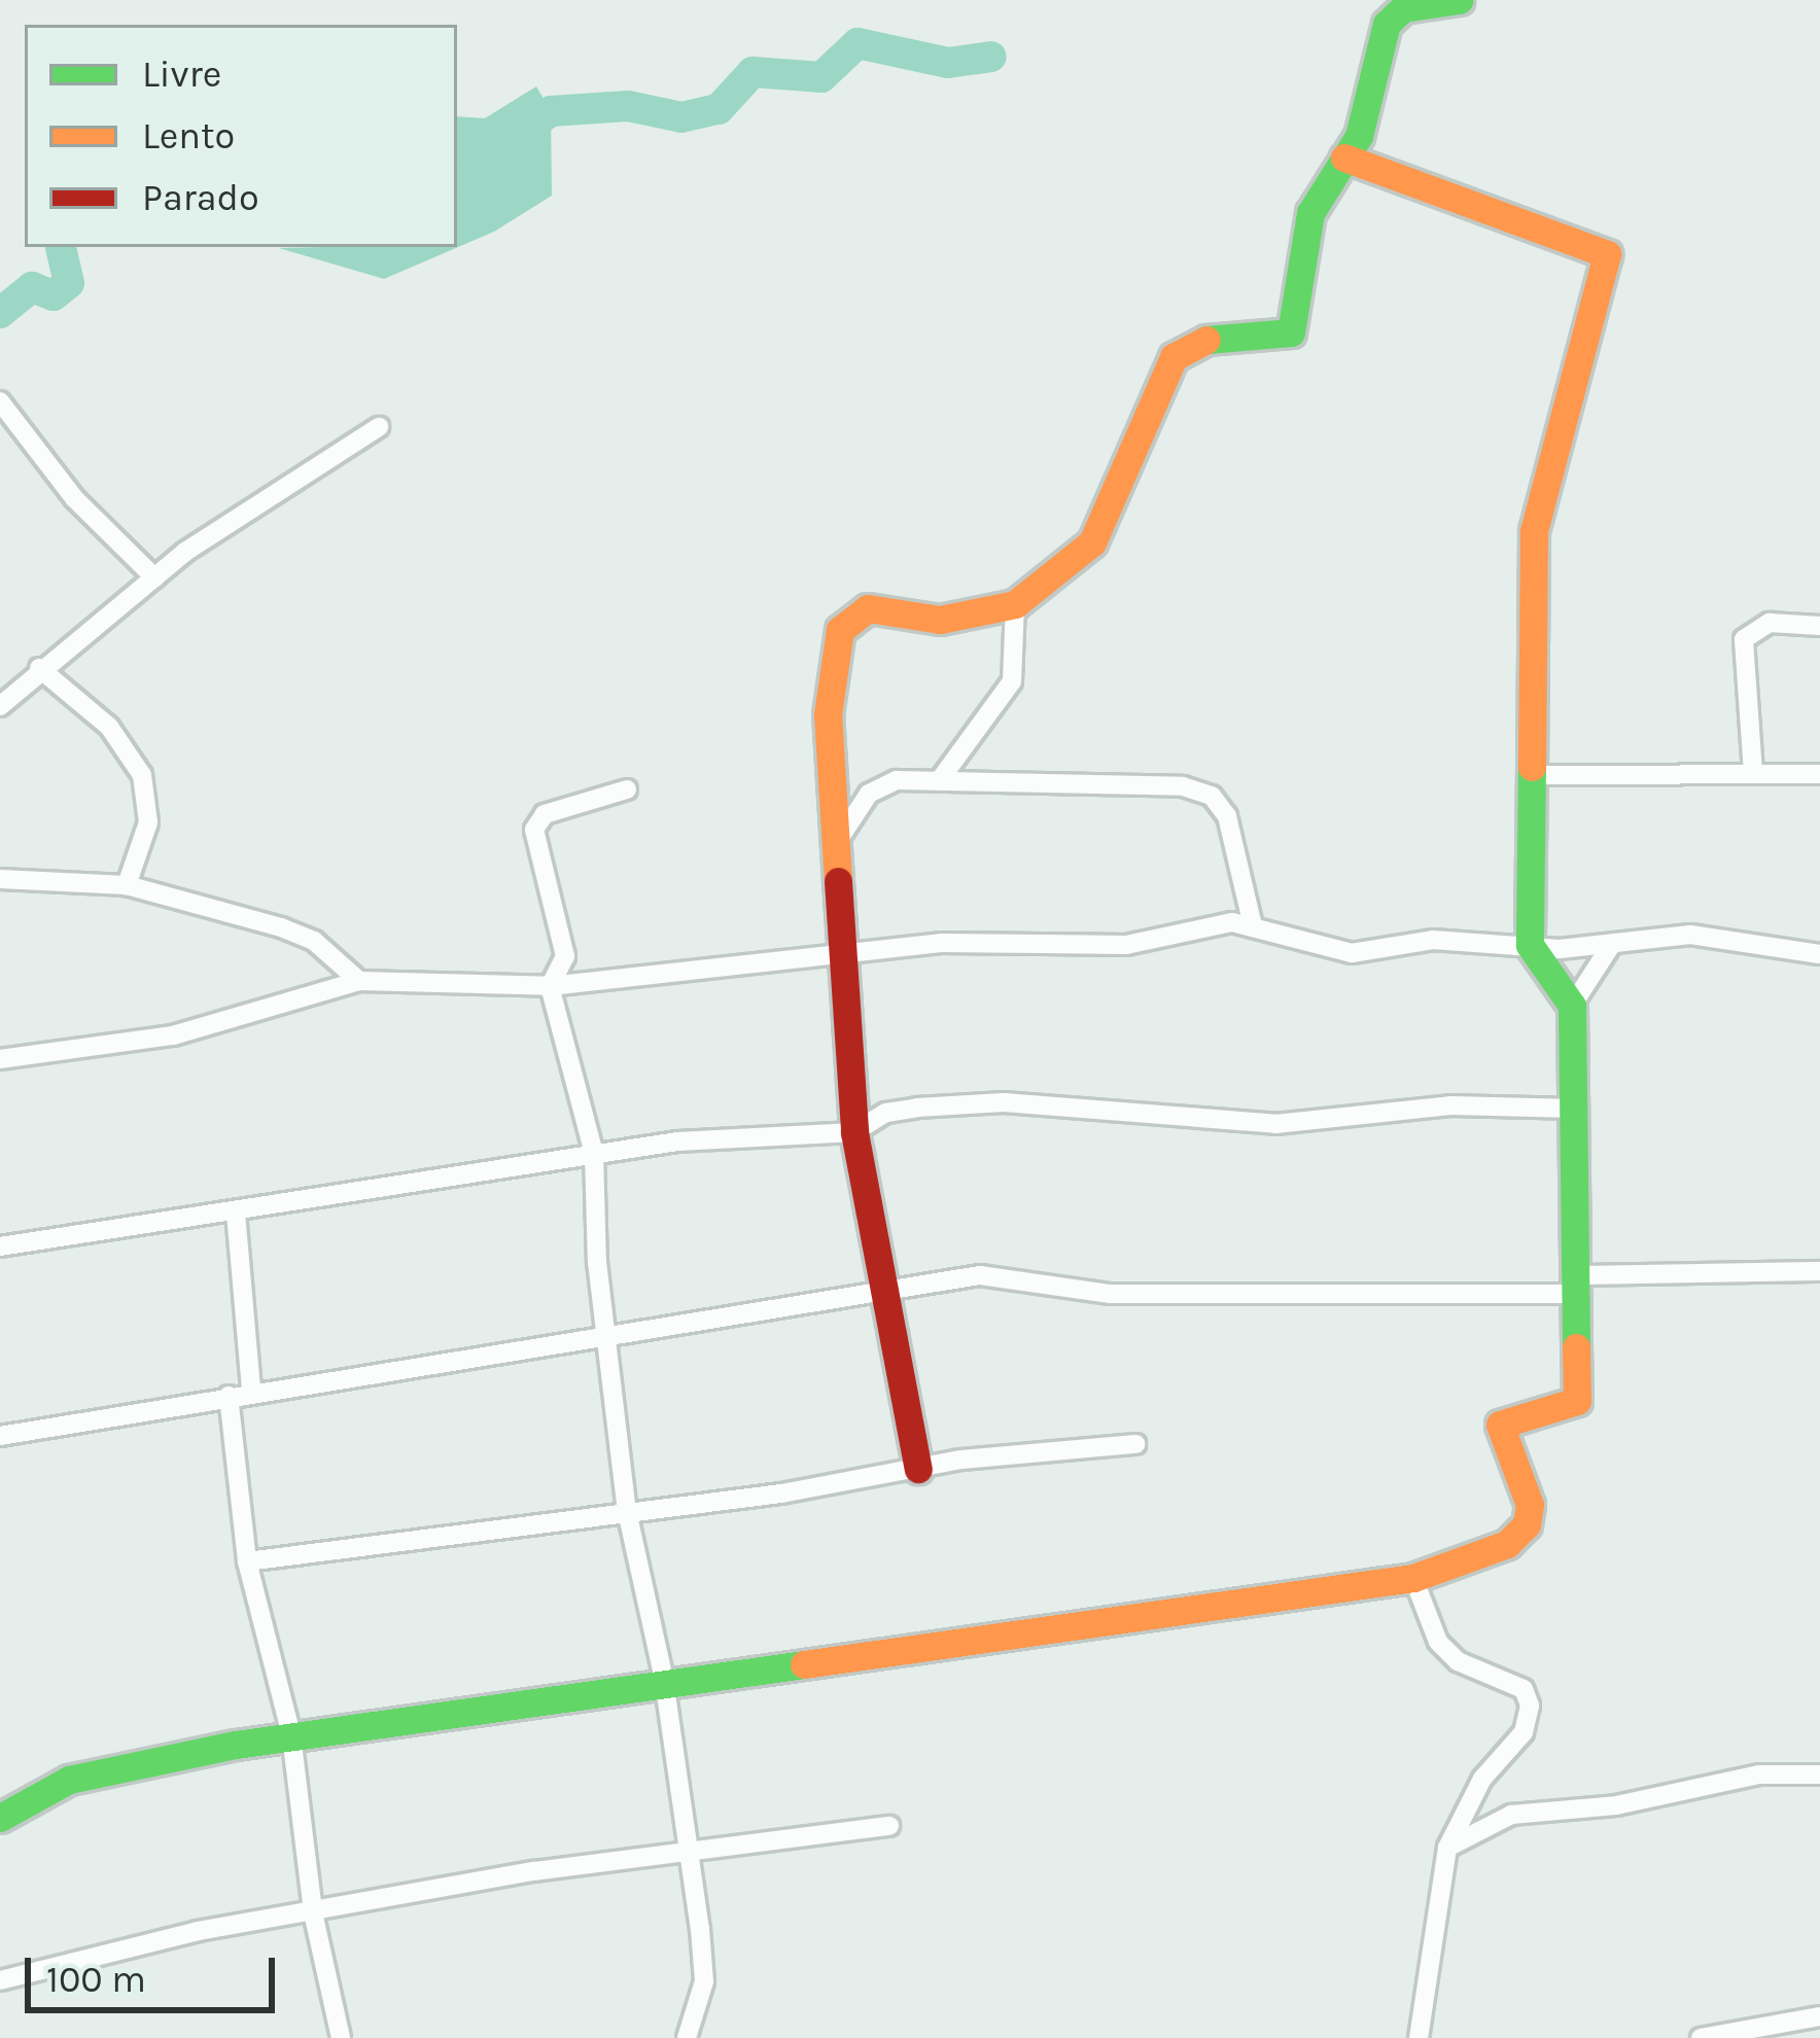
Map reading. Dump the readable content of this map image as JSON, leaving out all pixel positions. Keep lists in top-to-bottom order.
{
  "legend": ["Livre", "Lento", "Parado"],
  "scale_bar": "100 m"
}
